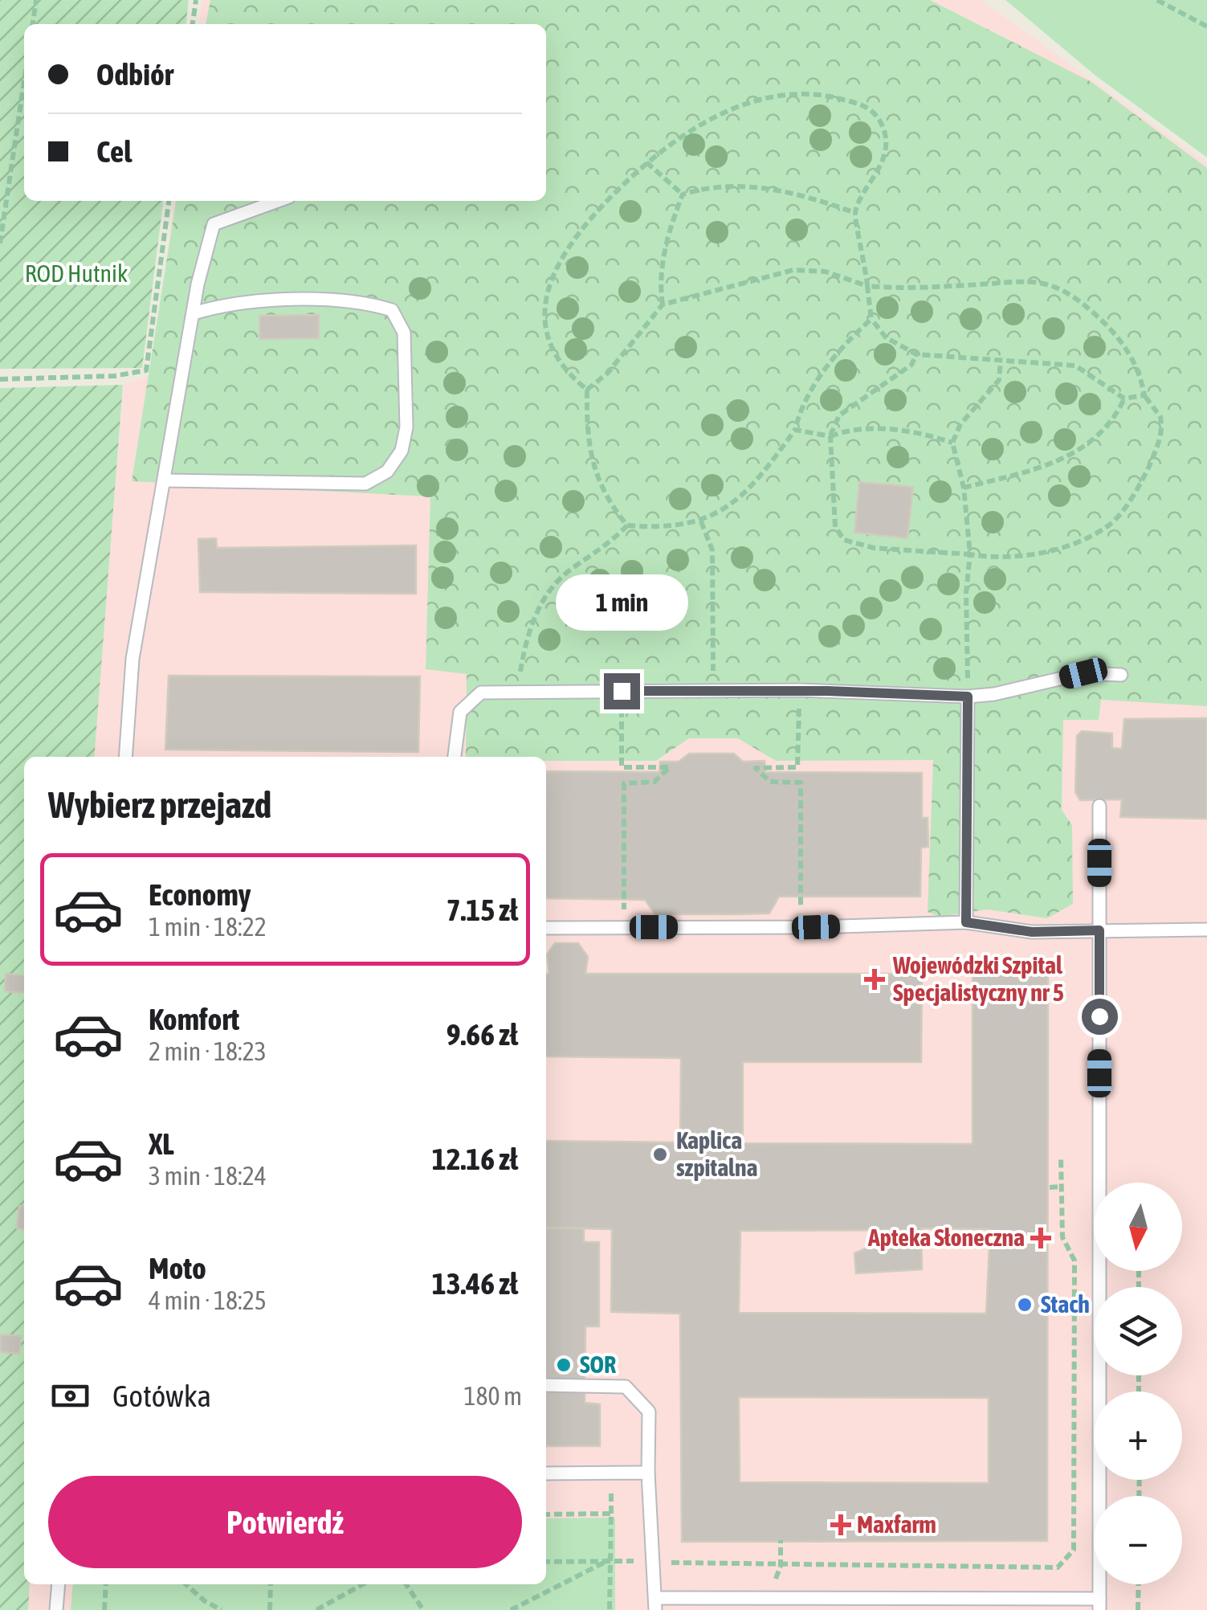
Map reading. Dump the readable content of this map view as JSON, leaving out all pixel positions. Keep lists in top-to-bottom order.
{
  "parks": ["ROD Hutnik"],
  "places": {
    "health": ["Wojewódzki Szpital Specjalistyczny nr 5", "Apteka Słoneczna", "Maxfarm"],
    "other": ["Kaplica szpitalna", "Stach", "SOR"]
  },
  "north": "bottom",
  "page": {
    "banner": ["Odbiór", "Cel"],
    "bubble": "1 min",
    "heading": "Wybierz przejazd",
    "list": [
      {
        "name": "Economy",
        "note": "1 min · 18:22",
        "value": "7.15 zł"
      },
      {
        "name": "Komfort",
        "note": "2 min · 18:23",
        "value": "9.66 zł"
      },
      {
        "name": "XL",
        "note": "3 min · 18:24",
        "value": "12.16 zł"
      },
      {
        "name": "Moto",
        "note": "4 min · 18:25",
        "value": "13.46 zł"
      }
    ],
    "map_buttons": ["+", "−"],
    "pay": ["Gotówka", "180 m"],
    "buttons": "Potwierdź"
  }
}
